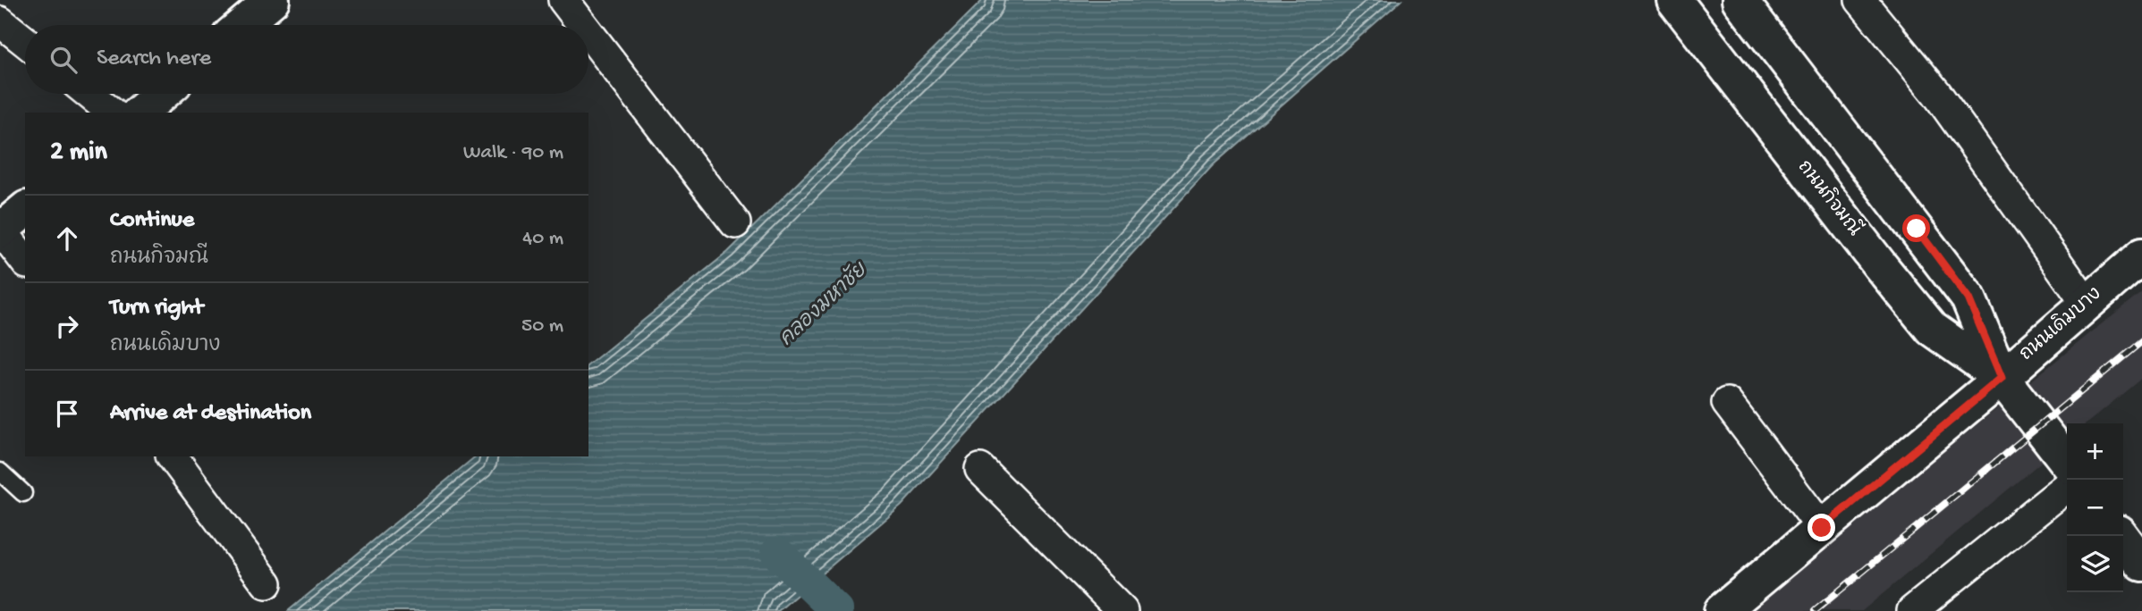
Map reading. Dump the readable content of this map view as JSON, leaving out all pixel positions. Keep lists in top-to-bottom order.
{
  "streets": {
    "main road": ["ถนนกิจมณี", "ถนนเดิมบาง"]
  },
  "crossings": [
    ["ถนนกิจมณี", "ถนนเดิมบาง"]
  ],
  "water": ["คลองมหาชัย"],
  "page": {
    "search": "Search here",
    "heading": ["2 min", "Walk · 90 m"],
    "list": [
      ["Continue", "ถนนกิจมณี", "40 m"],
      ["Turn right", "ถนนเดิมบาง", "50 m"],
      "Arrive at destination"
    ],
    "map_buttons": ["+", "−"]
  }
}
